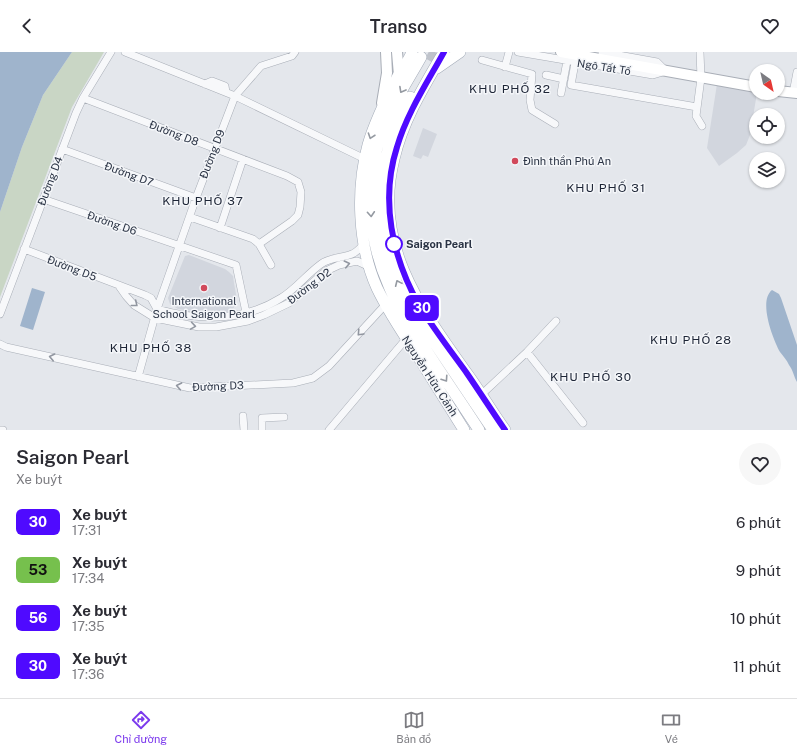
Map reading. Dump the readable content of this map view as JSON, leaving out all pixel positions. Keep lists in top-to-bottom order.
{
  "streets": {
    "main road": ["Nguyễn Hữu Cảnh"],
    "street": [
      "Ngô Tất Tố",
      "Đường D8",
      "Đường D9",
      "Đường D7",
      "Đường D4",
      "Đường D6",
      "Đường D5",
      "Đường D2",
      "Đường D3"
    ]
  },
  "crossings": [
    ["Đường D8", "Đường D9"],
    ["Đường D8", "Đường D4"],
    ["Đường D9", "Đường D7"],
    ["Đường D9", "Đường D6"],
    ["Đường D9", "Đường D5"],
    ["Đường D9", "Đường D2"],
    ["Đường D9", "Đường D3"],
    ["Đường D7", "Đường D4"],
    ["Đường D4", "Đường D6"],
    ["Đường D4", "Đường D5"],
    ["Đường D6", "Đường D2"],
    ["Đường D5", "Đường D2"],
    ["Đường D2", "Nguyễn Hữu Cảnh"],
    ["Nguyễn Hữu Cảnh", "Đường D3"]
  ],
  "one_way": ["Đường D3"],
  "districts": [
    "KHU PHỐ 32",
    "KHU PHỐ 31",
    "KHU PHỐ 37",
    "KHU PHỐ 28",
    "KHU PHỐ 38",
    "KHU PHỐ 30"
  ],
  "places": ["Đình thần Phú An", "Saigon Pearl", "International School Saigon Pearl"],
  "lines": ["bus line 30"],
  "north": "bottom right",
  "page": {
    "header": "Transo",
    "on_map": "30",
    "heading": ["Saigon Pearl", "Xe buýt"],
    "list": [
      {
        "mark": "30",
        "name": "Xe buýt",
        "note": "17:31",
        "value": "6 phút"
      },
      {
        "mark": "53",
        "name": "Xe buýt",
        "note": "17:34",
        "value": "9 phút"
      },
      {
        "mark": "56",
        "name": "Xe buýt",
        "note": "17:35",
        "value": "10 phút"
      },
      {
        "mark": "30",
        "name": "Xe buýt",
        "note": "17:36",
        "value": "11 phút"
      }
    ],
    "tabs": ["Chỉ đường", "Bản đồ", "Vé"]
  }
}
